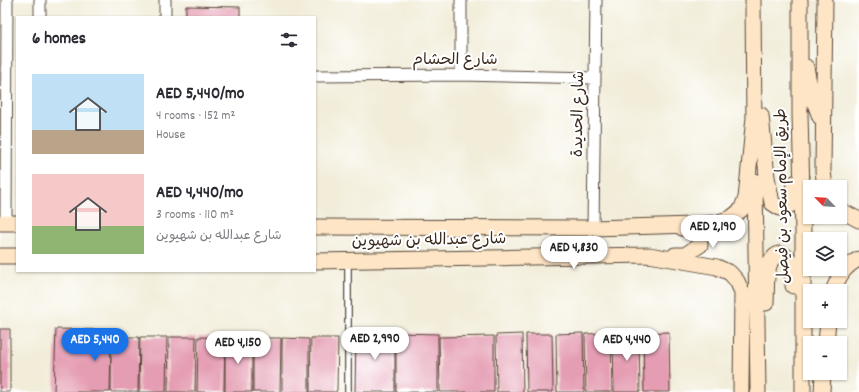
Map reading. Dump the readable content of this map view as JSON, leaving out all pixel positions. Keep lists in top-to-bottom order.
{
  "streets": {
    "street": [
      "شارع الحشام",
      "شارع الحديدة",
      "طريق الإمام سعود بن فيصل",
      "شارع عبدالله بن شهيوين"
    ]
  },
  "crossings": [
    ["شارع الحشام", "شارع الحديدة"],
    ["شارع الحديدة", "شارع عبدالله بن شهيوين"],
    ["طريق الإمام سعود بن فيصل", "شارع عبدالله بن شهيوين"]
  ],
  "north": "top left",
  "page": {
    "heading": "6 homes",
    "list": [
      {
        "name": "AED 5,440/mo",
        "note": "4 rooms · 152 m² · House"
      },
      {
        "name": "AED 4,440/mo",
        "note": "3 rooms · 110 m² · شارع عبدالله بن شهيوين"
      }
    ],
    "map_buttons": ["+", "−"],
    "price": [
      "AED 2,190",
      "AED 4,830",
      "AED 2,990",
      "AED 5,440",
      "AED 4,440",
      "AED 4,150"
    ]
  }
}
